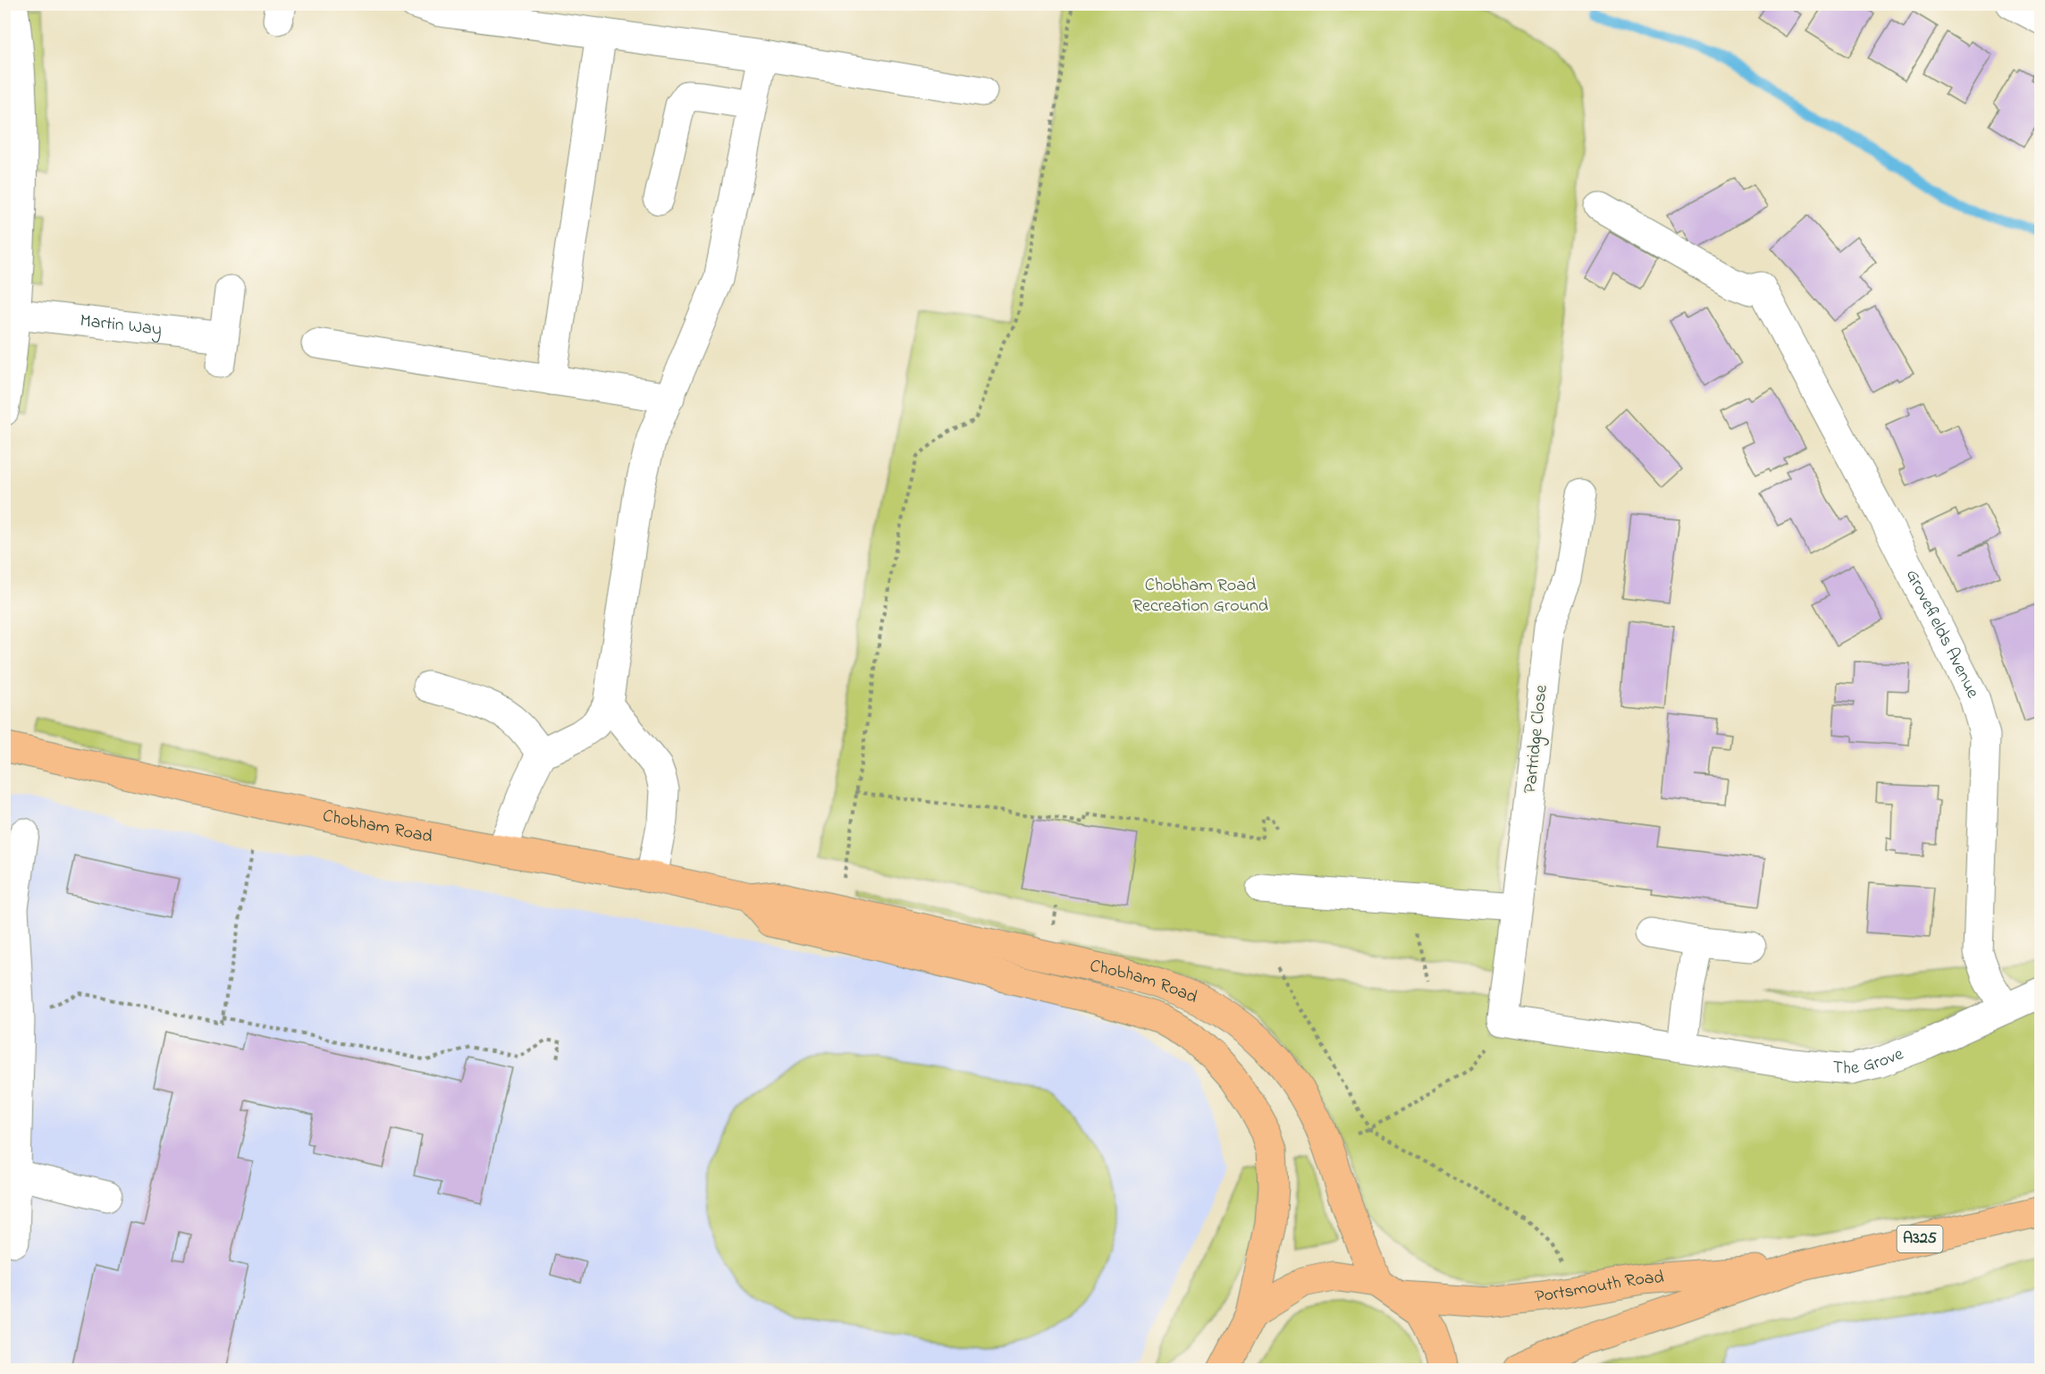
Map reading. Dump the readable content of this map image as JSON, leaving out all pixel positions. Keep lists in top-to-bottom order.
{
  "streets": {
    "main road": ["Chobham Road", "A325", "Portsmouth Road"],
    "street": [
      "Martin Way",
      "Grovefields Avenue",
      "Partridge Close",
      "The Grove"
    ]
  },
  "crossings": [
    ["Grovefields Avenue", "The Grove"],
    ["Partridge Close", "The Grove"],
    ["Chobham Road", "Portsmouth Road"]
  ],
  "parks": ["Chobham Road Recreation Ground"]
}
